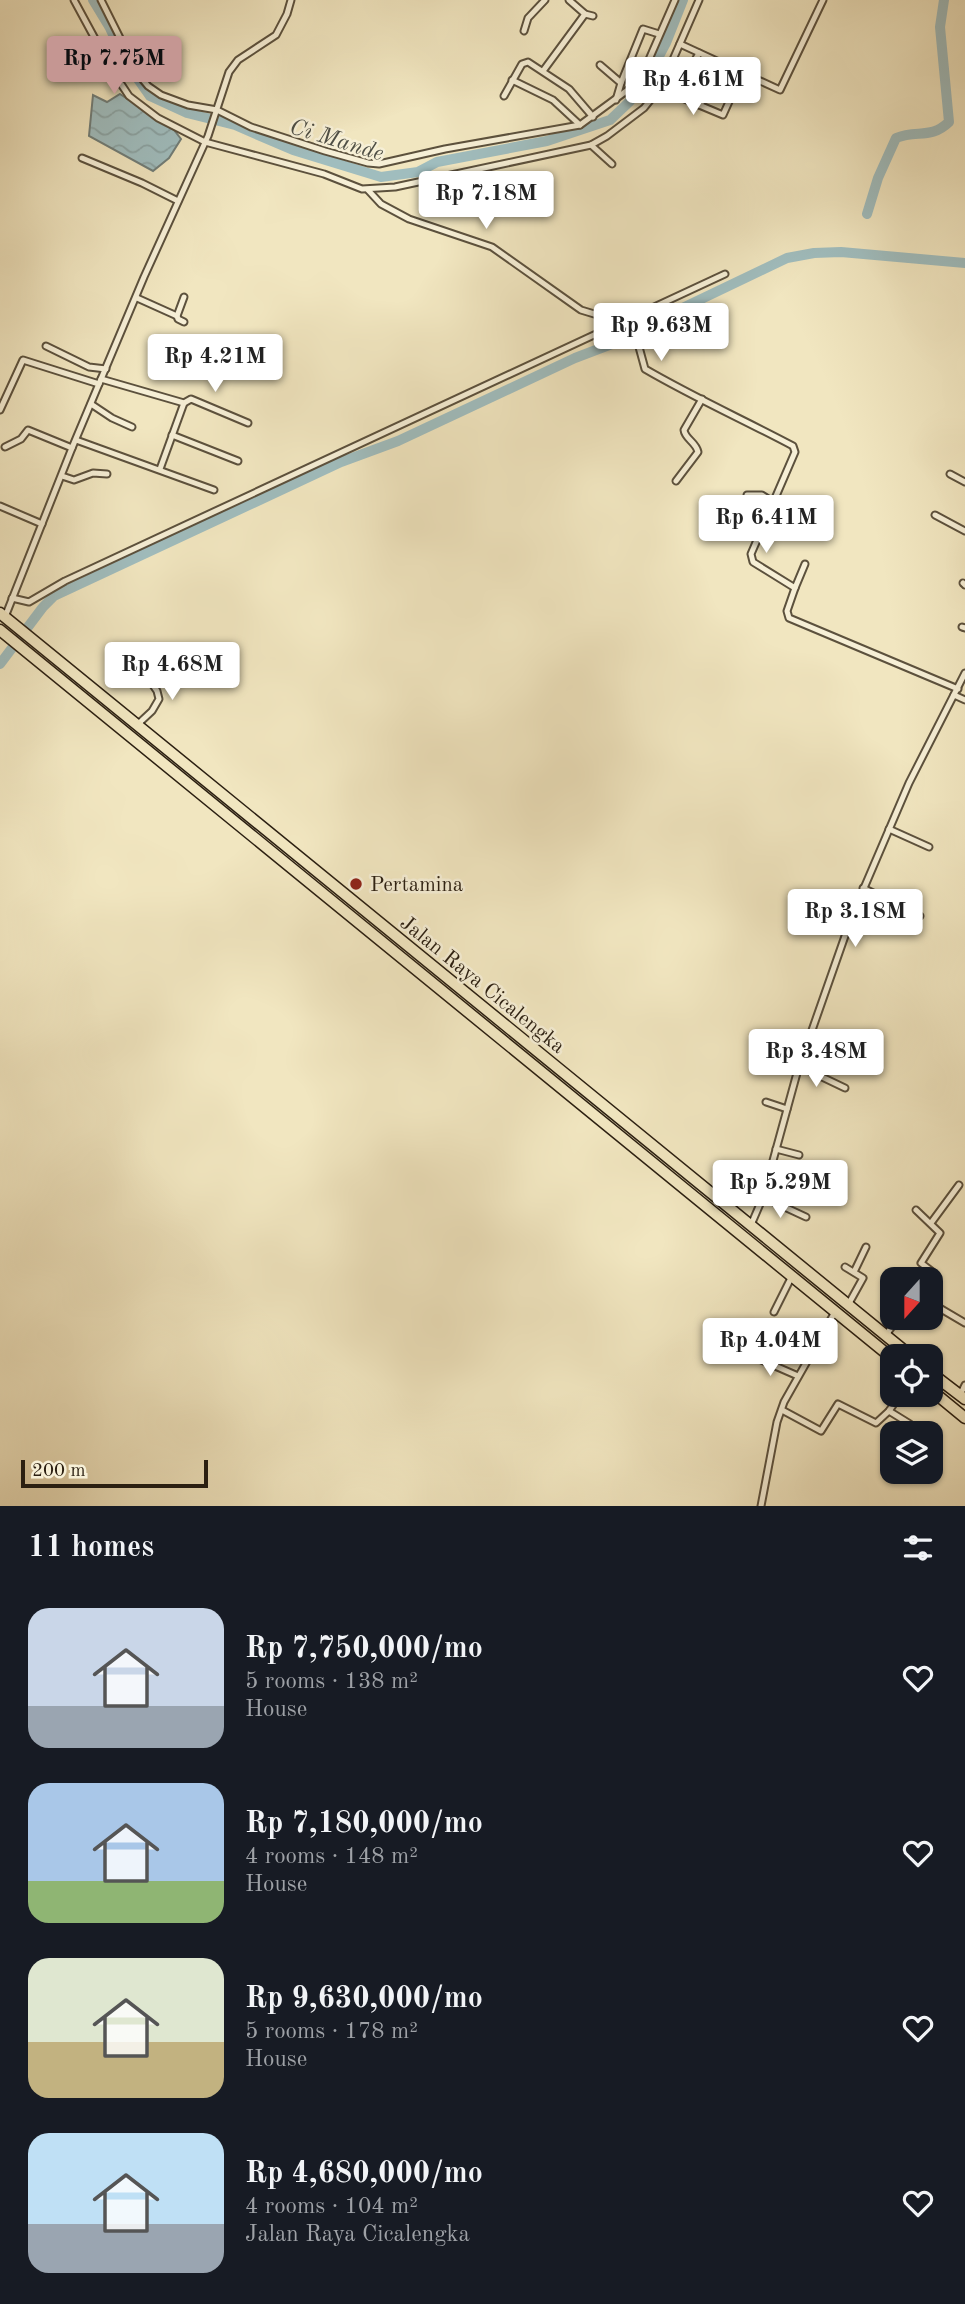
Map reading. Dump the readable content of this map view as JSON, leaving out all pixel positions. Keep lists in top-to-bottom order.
{
  "streets": {
    "highway": ["Jalan Raya Cicalengka"]
  },
  "water": ["Ci Mande"],
  "places": ["Pertamina"],
  "scale_bar": "200 m",
  "north": "bottom",
  "page": {
    "price": [
      "Rp 7.75M",
      "Rp 4.61M",
      "Rp 7.18M",
      "Rp 9.63M",
      "Rp 4.21M",
      "Rp 6.41M",
      "Rp 4.68M",
      "Rp 3.18M",
      "Rp 3.48M",
      "Rp 5.29M",
      "Rp 4.04M"
    ],
    "scale": "200 m",
    "heading": "11 homes",
    "list": [
      {
        "name": "Rp 7,750,000/mo",
        "note": "5 rooms · 138 m² · House"
      },
      {
        "name": "Rp 7,180,000/mo",
        "note": "4 rooms · 148 m² · House"
      },
      {
        "name": "Rp 9,630,000/mo",
        "note": "5 rooms · 178 m² · House"
      },
      {
        "name": "Rp 4,680,000/mo",
        "note": "4 rooms · 104 m² · Jalan Raya Cicalengka"
      }
    ]
  }
}
